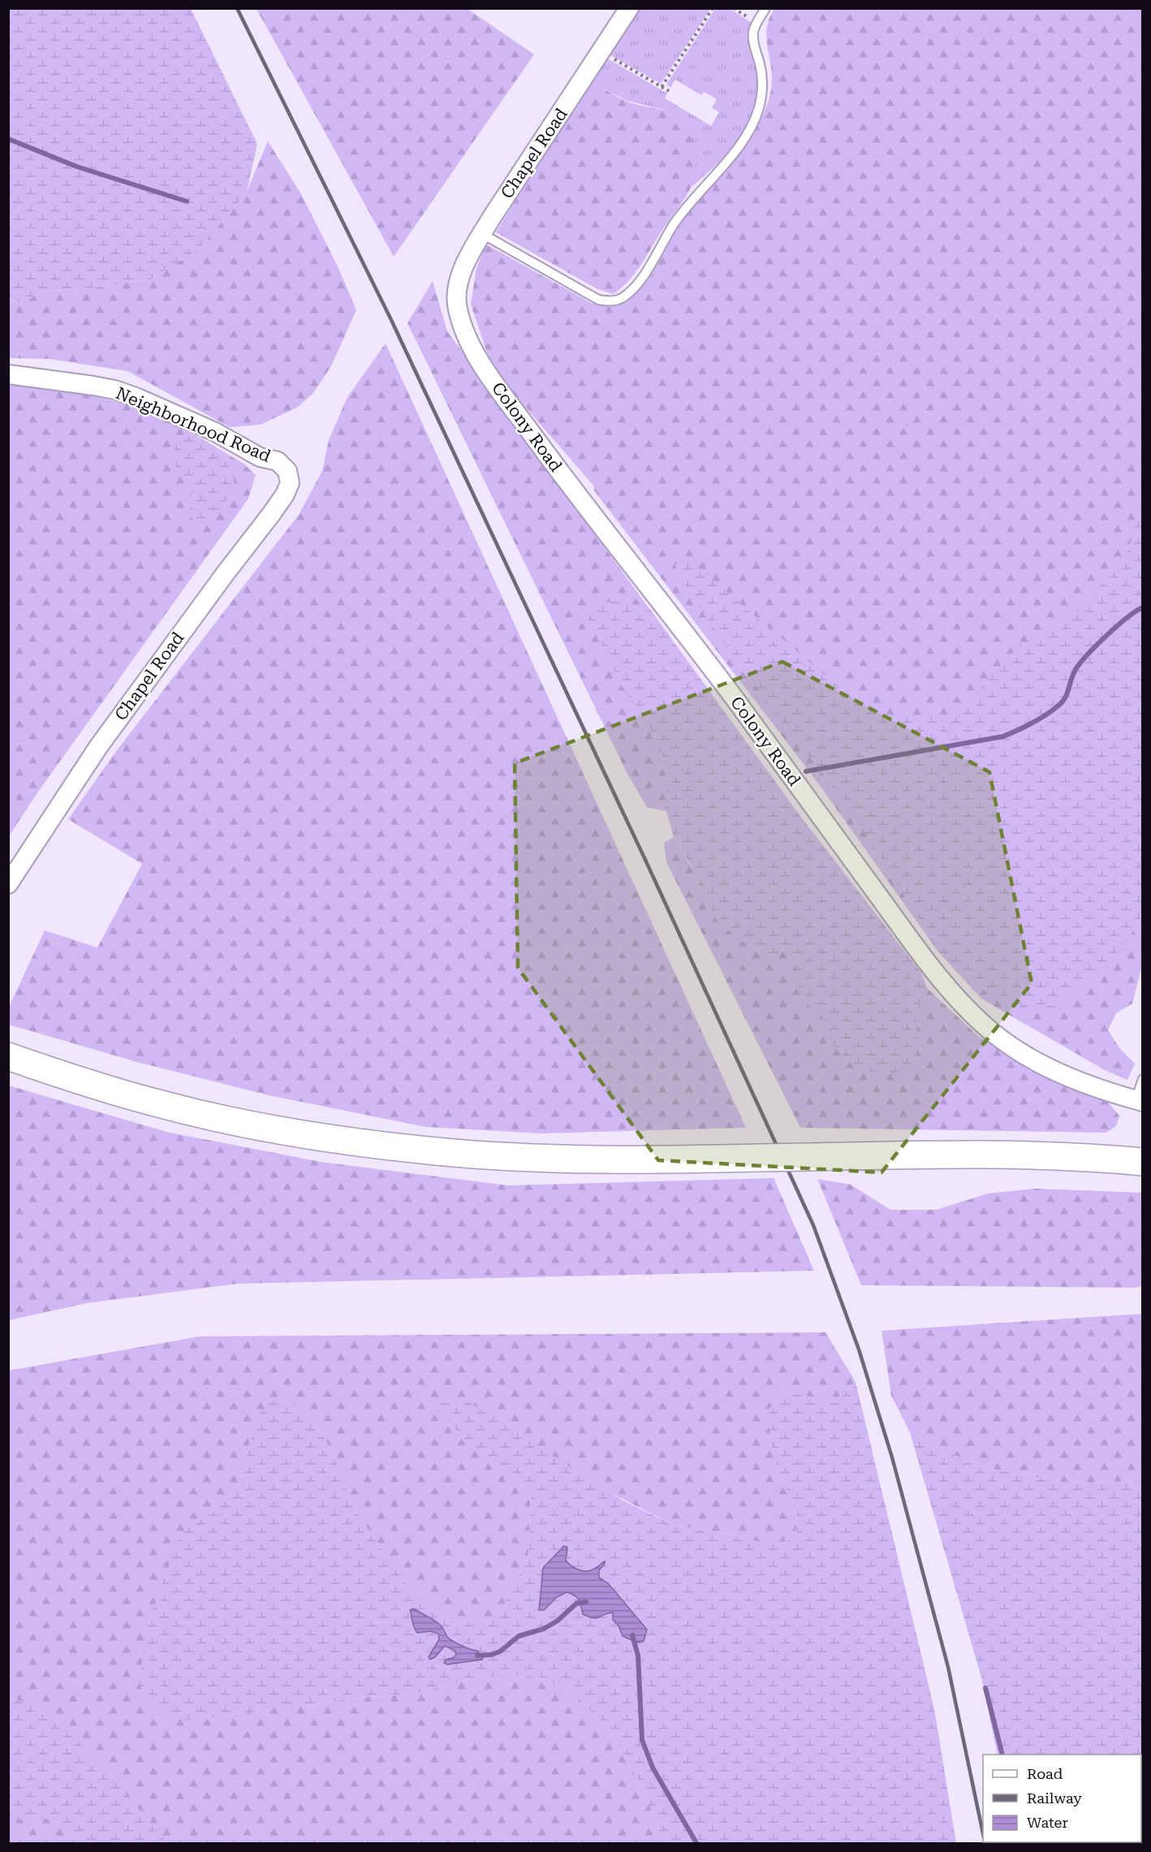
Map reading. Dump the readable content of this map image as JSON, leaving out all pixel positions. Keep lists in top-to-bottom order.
{
  "streets": {
    "street": ["Chapel Road", "Neighborhood Road", "Colony Road"]
  },
  "crossings": [
    ["Chapel Road", "Neighborhood Road"],
    ["Chapel Road", "Colony Road"]
  ],
  "legend": ["Road", "Railway", "Water"]
}
